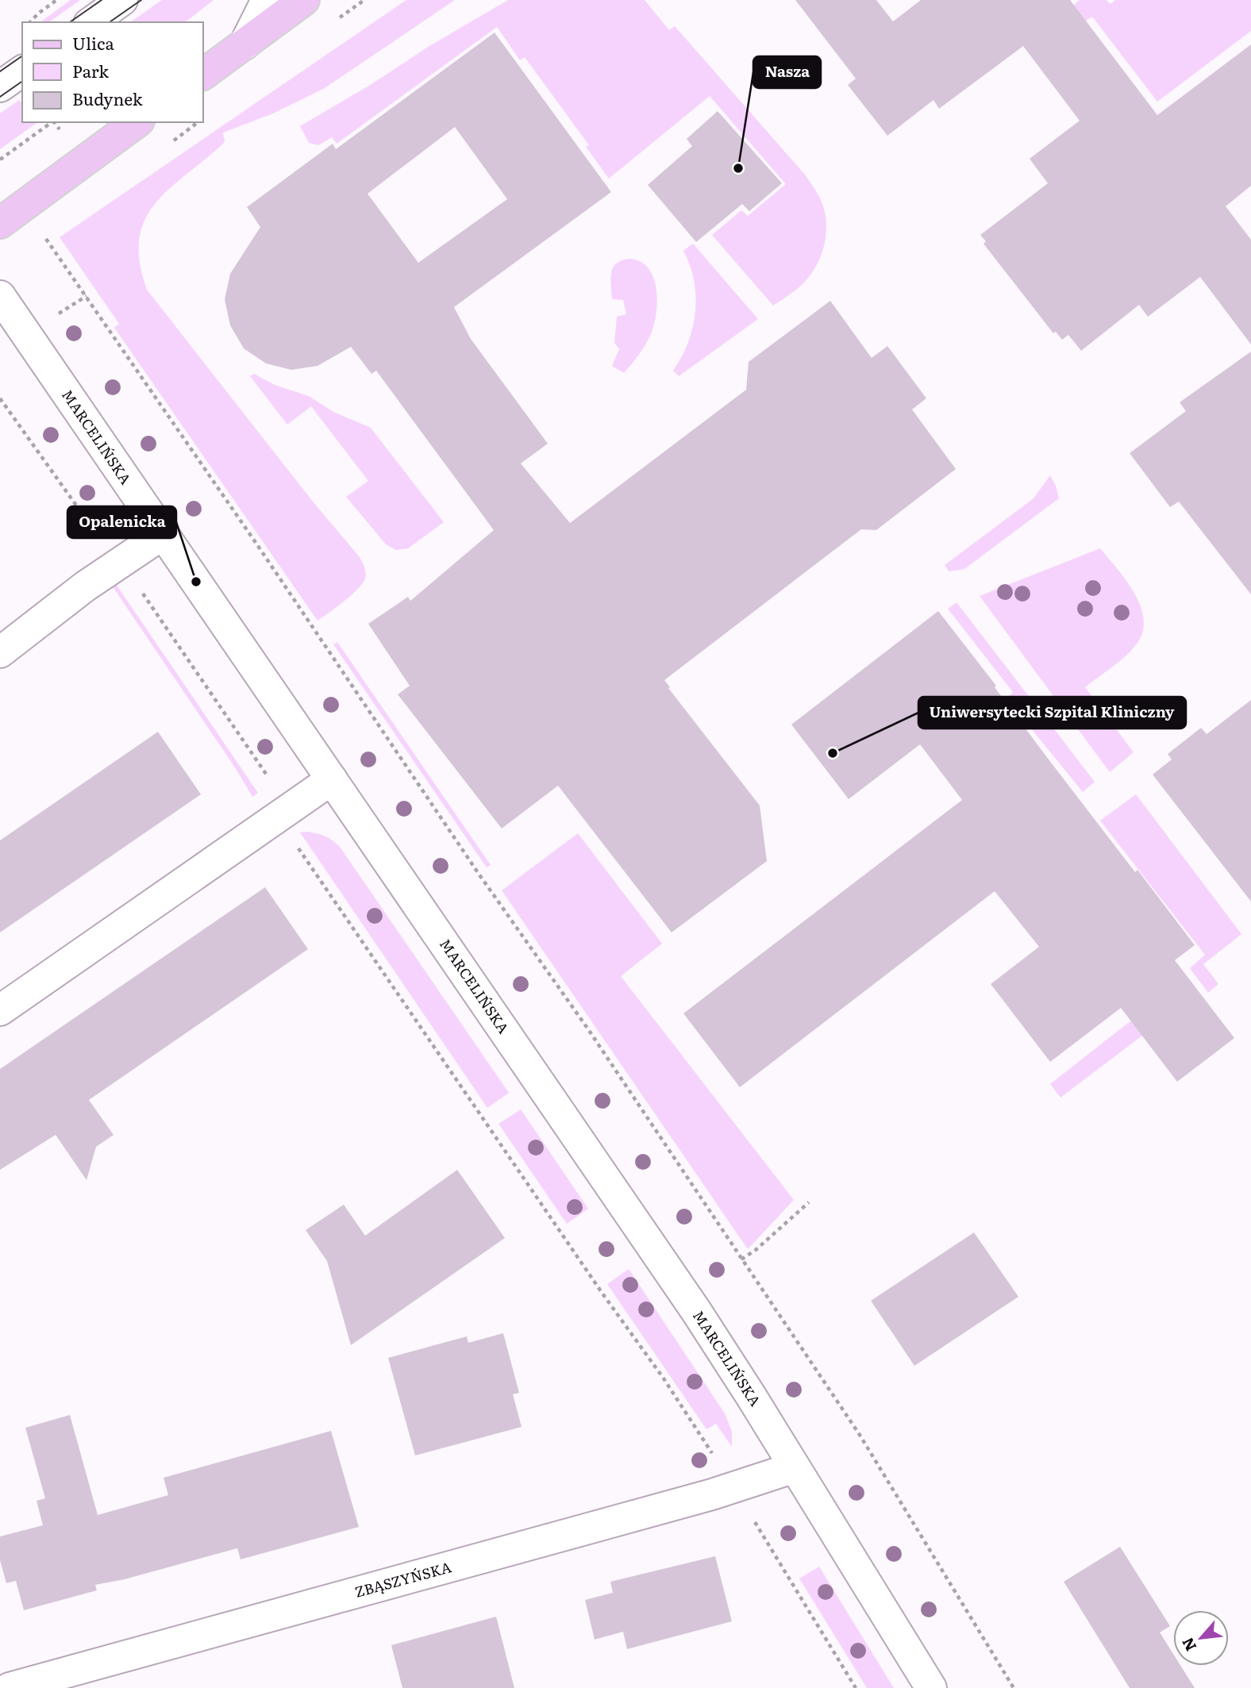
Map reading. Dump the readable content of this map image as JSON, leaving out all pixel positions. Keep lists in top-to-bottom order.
{
  "streets": {
    "street": ["MARCELIŃSKA", "ZBĄSZYŃSKA"]
  },
  "crossings": [
    ["MARCELIŃSKA", "ZBĄSZYŃSKA"]
  ],
  "places": ["Nasza", "Opalenicka", "Uniwersytecki Szpital Kliniczny"],
  "legend": ["Ulica", "Park", "Budynek"],
  "north": "bottom left"
}
